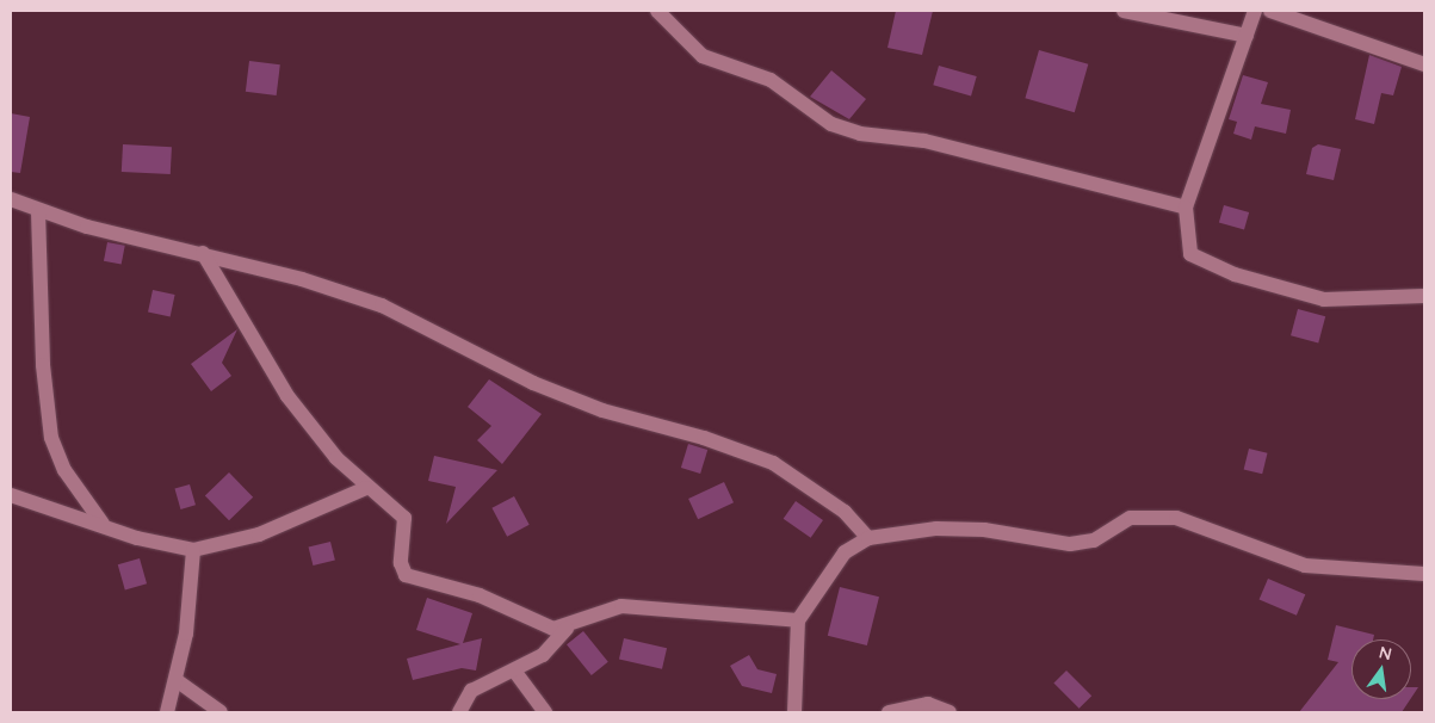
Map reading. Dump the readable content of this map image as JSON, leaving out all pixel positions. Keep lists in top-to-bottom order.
{
  "north": "top"
}
